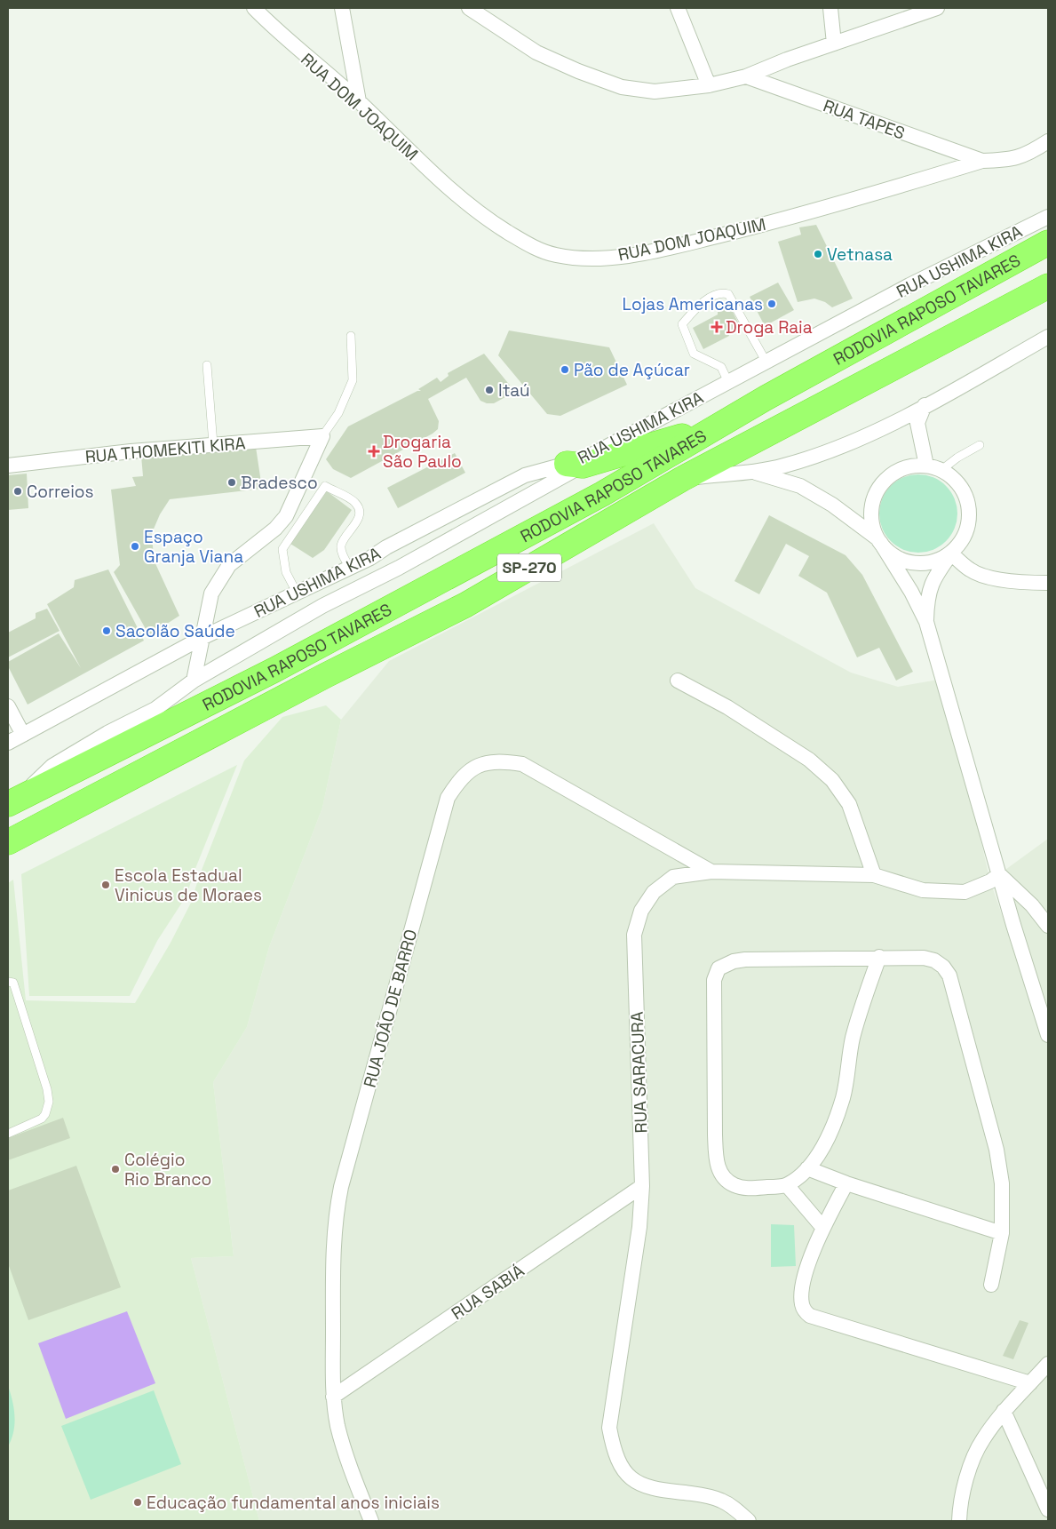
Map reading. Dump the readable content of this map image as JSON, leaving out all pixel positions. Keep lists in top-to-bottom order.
{
  "streets": {
    "highway": ["RODOVIA RAPOSO TAVARES", "SP-270"],
    "street": [
      "RUA DOM JOAQUIM",
      "RUA TAPES",
      "RUA USHIMA KIRA",
      "RUA THOMEKITI KIRA",
      "RUA JOÃO DE BARRO",
      "RUA SARACURA",
      "RUA SABIÁ"
    ]
  },
  "crossings": [
    ["RUA DOM JOAQUIM", "RUA TAPES"],
    ["RUA JOÃO DE BARRO", "RUA SARACURA"],
    ["RUA JOÃO DE BARRO", "RUA SABIÁ"],
    ["RUA SARACURA", "RUA SABIÁ"]
  ],
  "places": {
    "other": [
      "Vetnasa",
      "Lojas Americanas",
      "Pão de Açúcar",
      "Itaú",
      "Bradesco",
      "Correios",
      "Espaço Granja Viana",
      "Sacolão Saúde",
      "Escola Estadual Vinicus de Moraes",
      "Colégio Rio Branco",
      "Educação fundamental anos iniciais"
    ],
    "health": ["Droga Raia", "Drogaria São Paulo"]
  }
}
